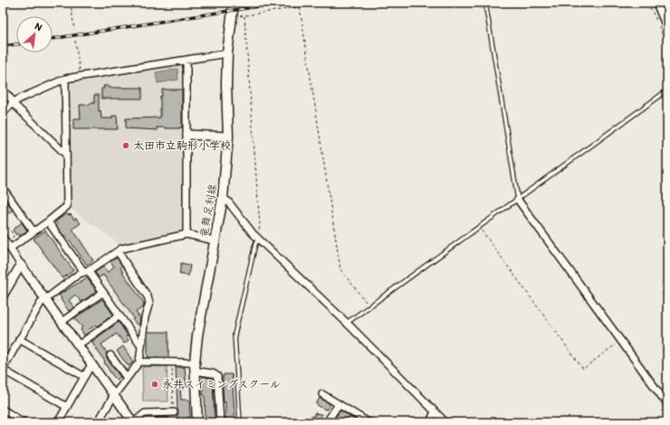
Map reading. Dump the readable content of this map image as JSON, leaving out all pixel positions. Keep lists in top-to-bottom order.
{
  "streets": {
    "main road": ["竜舞足利線"]
  },
  "places": ["太田市立駒形小学校", "永井スイミングスクール"],
  "north": "top right"
}
